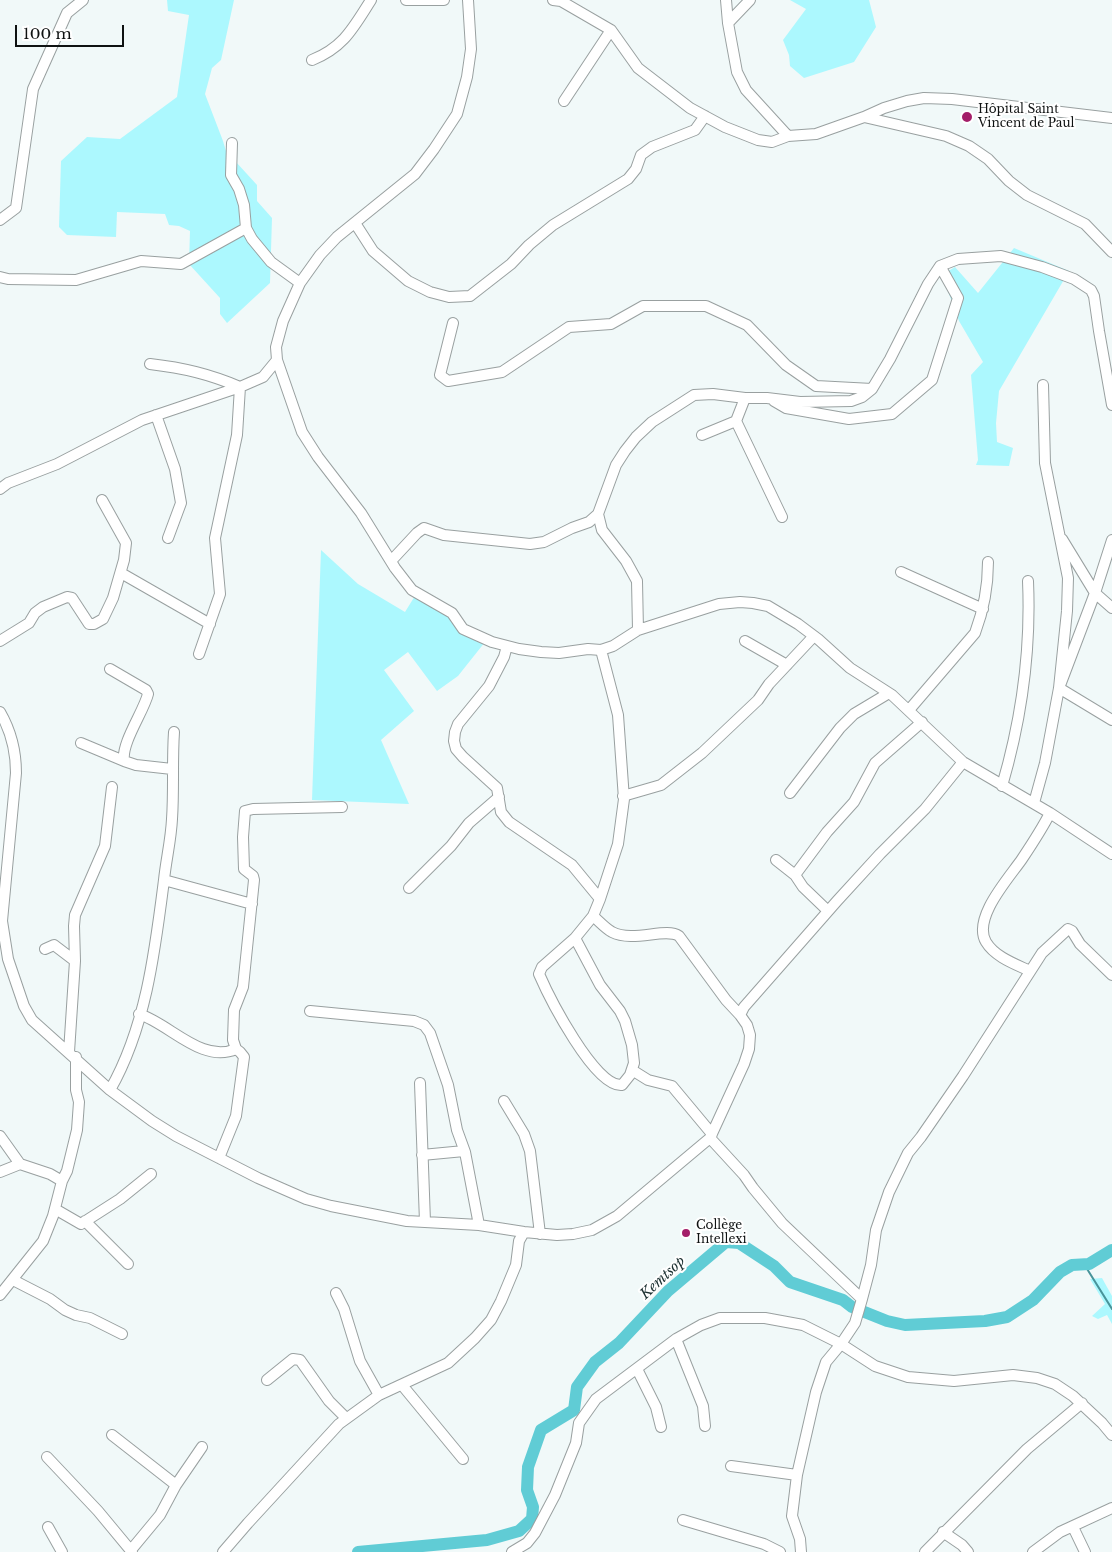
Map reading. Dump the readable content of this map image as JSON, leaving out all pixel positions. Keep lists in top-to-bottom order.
{
  "water": ["Kemtsop"],
  "places": ["Hôpital Saint Vincent de Paul", "Collège Intellexi"],
  "scale_bar": "100 m"
}
